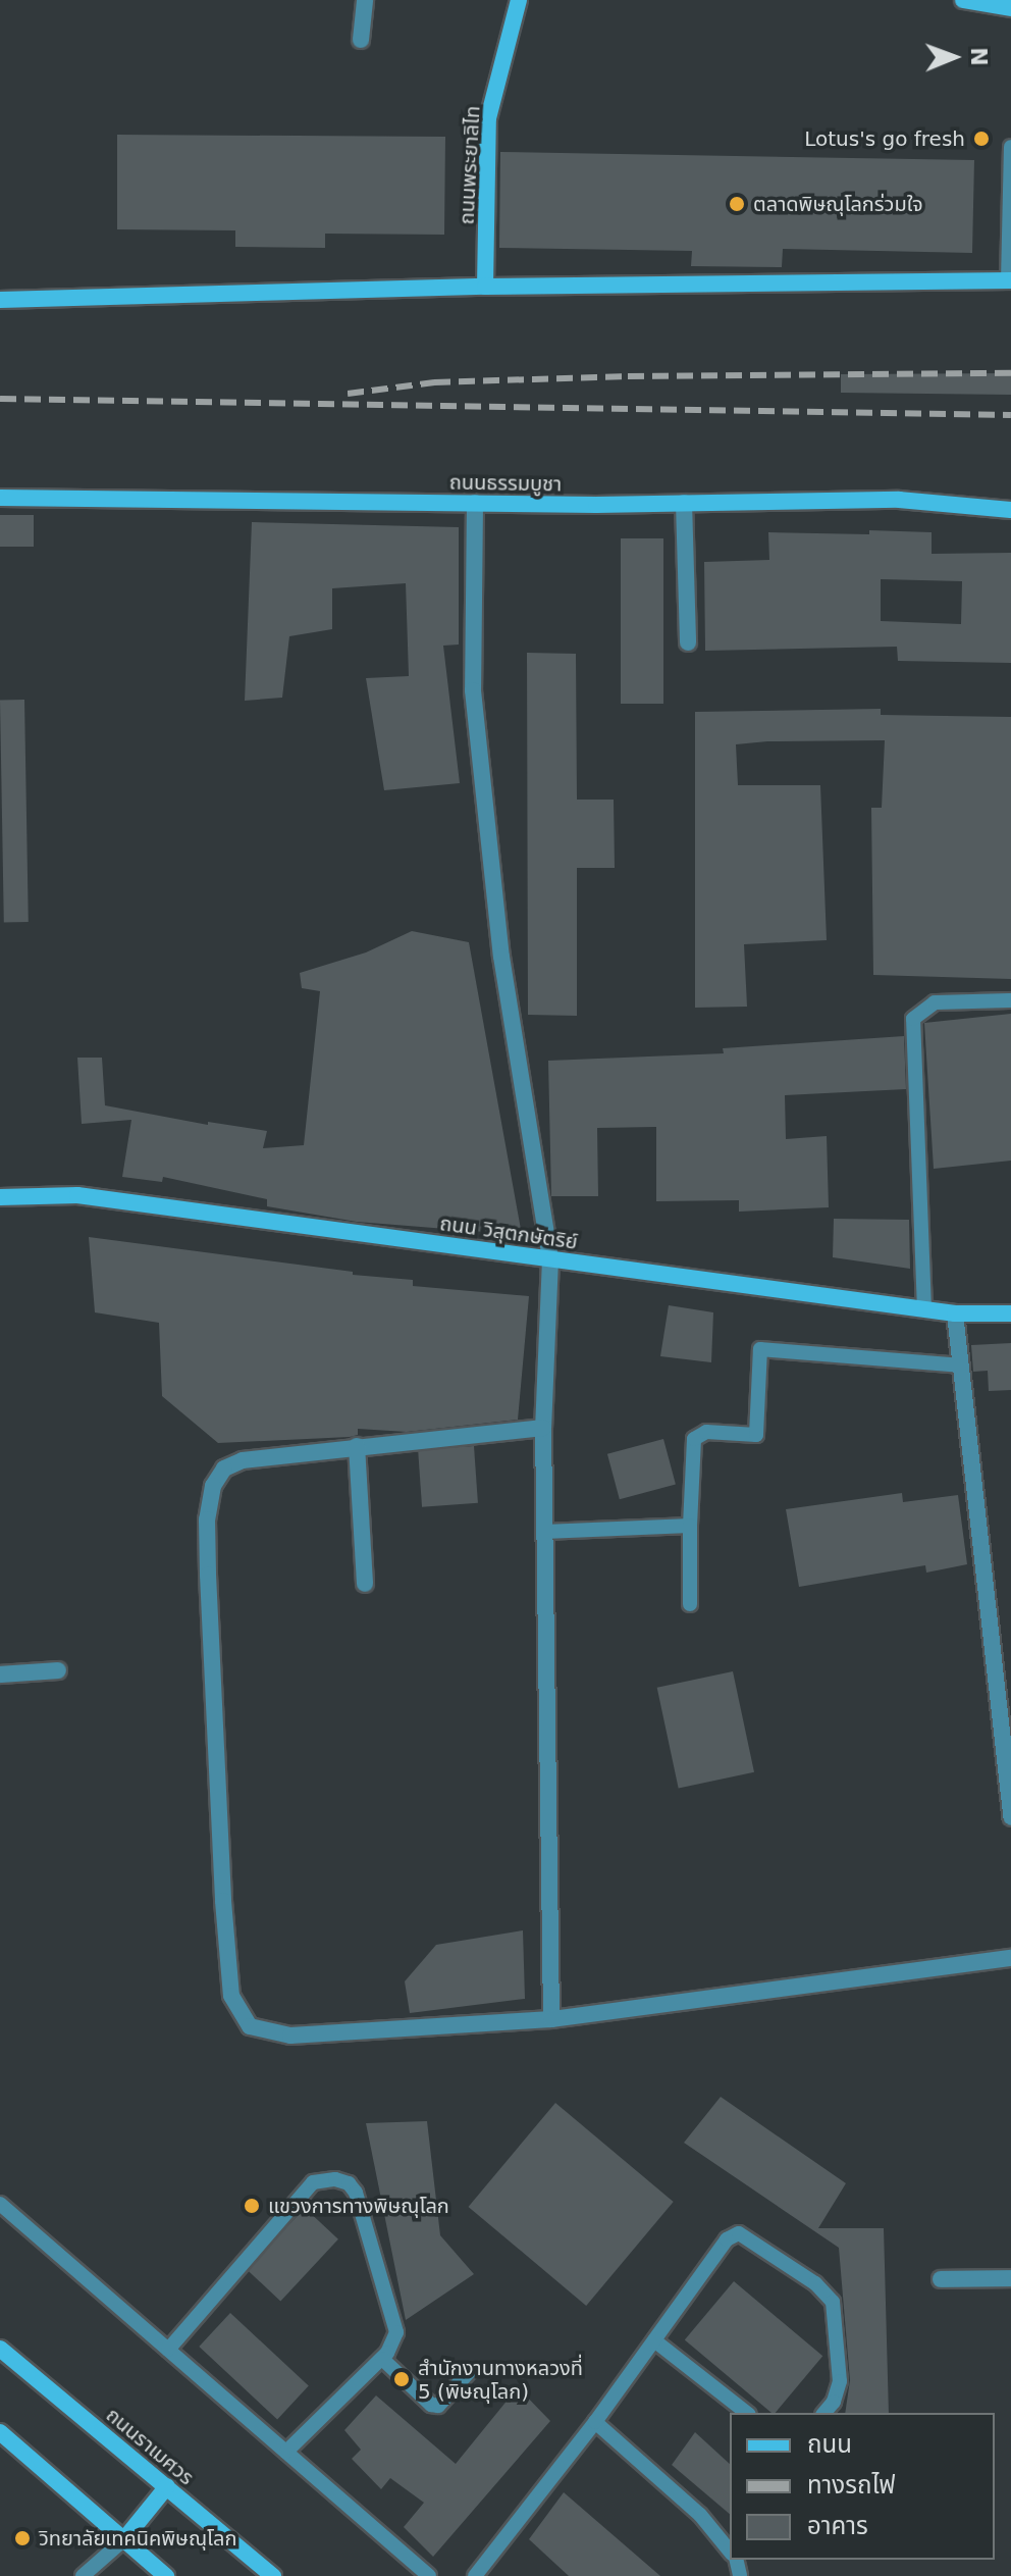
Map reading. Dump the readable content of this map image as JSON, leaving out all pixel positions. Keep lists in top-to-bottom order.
{
  "streets": {
    "street": [
      "ถนนพระยาลิไท",
      "ถนนธรรมบูชา",
      "ถนน วิสุตกษัตริย์",
      "ถนนราเมศวร"
    ]
  },
  "places": [
    "Lotus's go fresh",
    "ตลาดพิษณุโลกร่วมใจ",
    "แขวงการทางพิษณุโลก",
    "สำนักงานทางหลวงที่ 5 (พิษณุโลก)",
    "วิทยาลัยเทคนิคพิษณุโลก"
  ],
  "legend": ["ถนน", "ทางรถไฟ", "อาคาร"],
  "north": "right"
}
